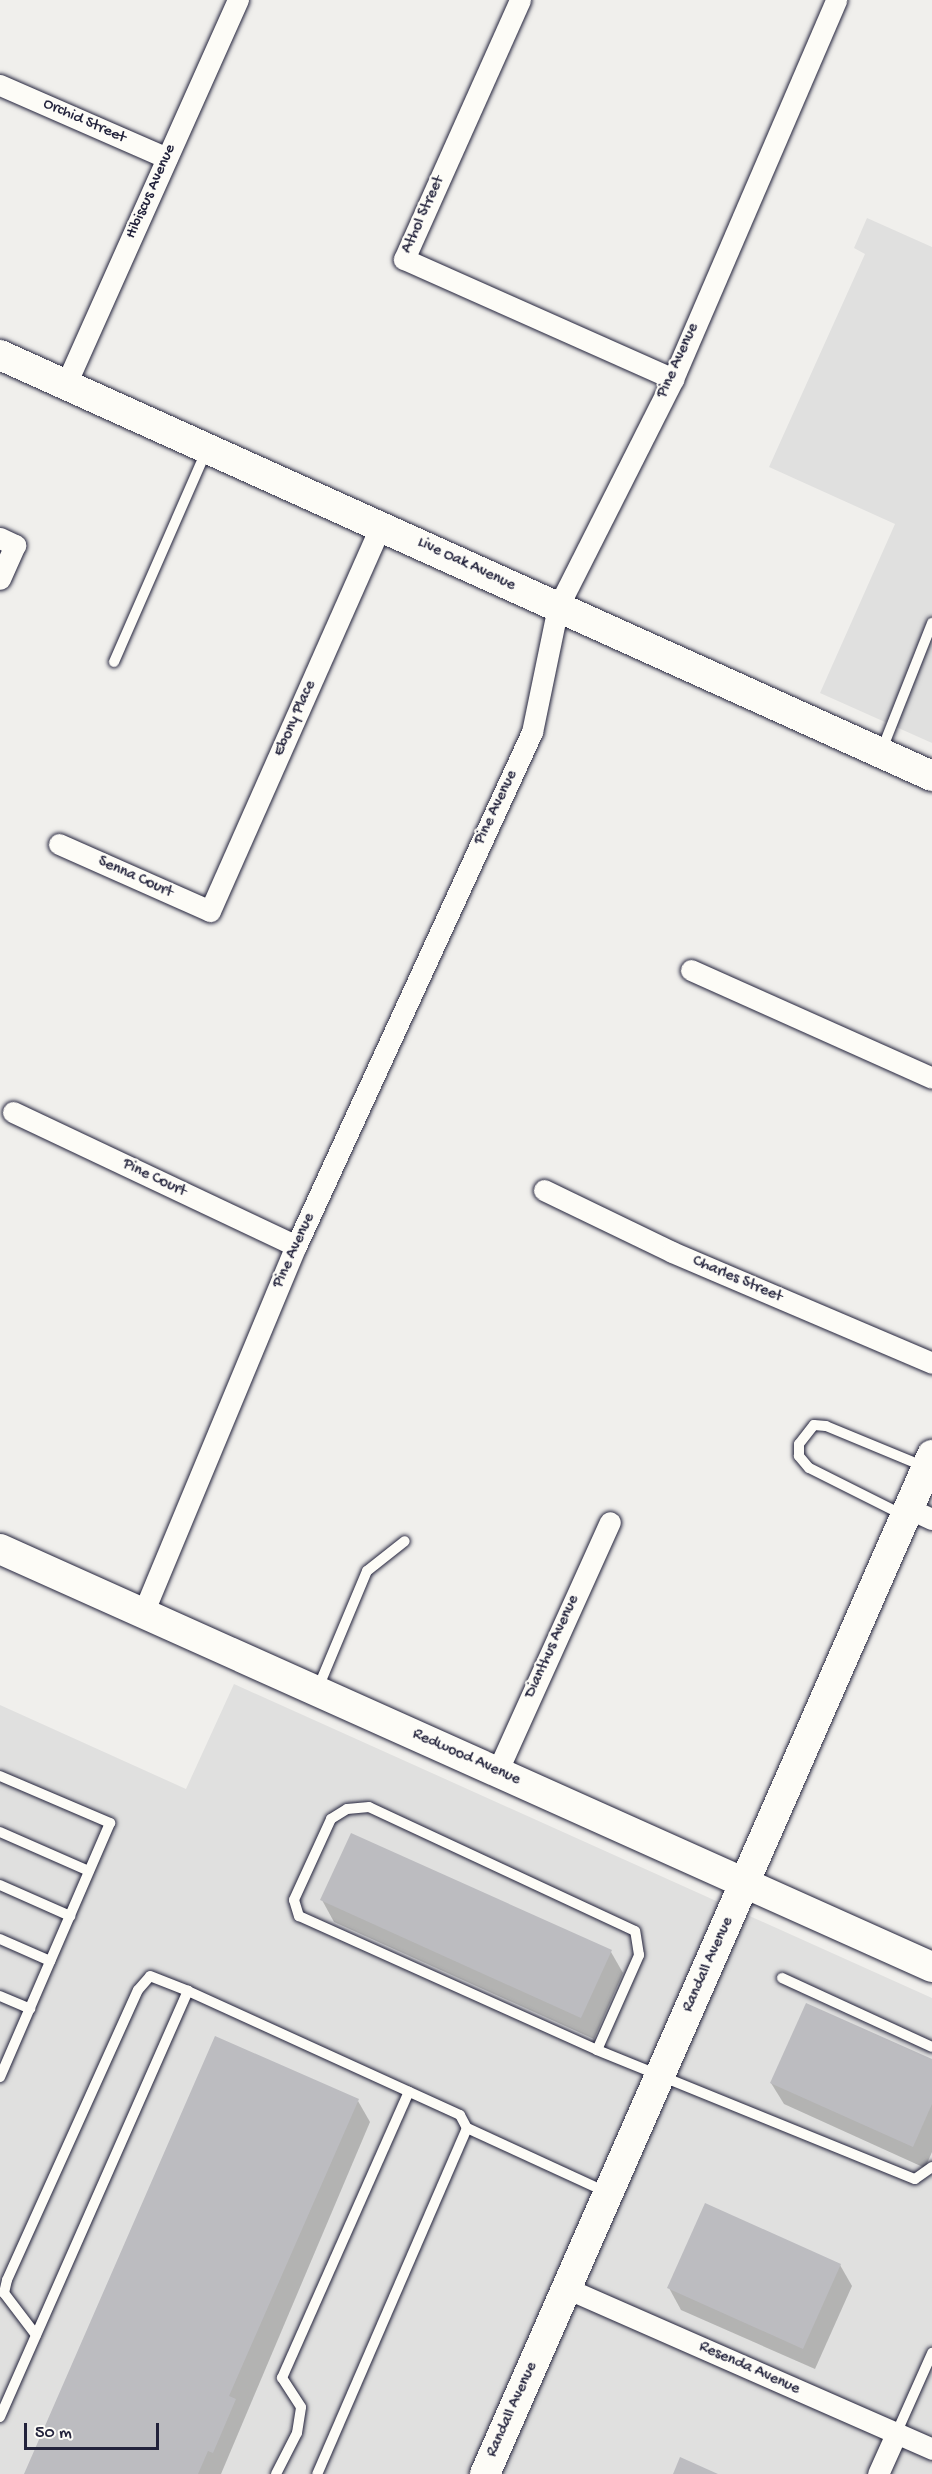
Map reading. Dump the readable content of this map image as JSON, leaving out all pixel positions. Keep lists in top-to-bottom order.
{
  "streets": {
    "street": [
      "Orchid Street",
      "Hibiscus Avenue",
      "Athol Street",
      "Pine Avenue",
      "Live Oak Avenue",
      "Ebony Place",
      "Senna Court",
      "Pine Court",
      "Charles Street",
      "Dianthus Avenue",
      "Redwood Avenue",
      "Randall Avenue",
      "Resenda Avenue"
    ]
  },
  "crossings": [
    ["Orchid Street", "Hibiscus Avenue"],
    ["Hibiscus Avenue", "Live Oak Avenue"],
    ["Athol Street", "Pine Avenue"],
    ["Pine Avenue", "Live Oak Avenue"],
    ["Pine Avenue", "Pine Court"],
    ["Pine Avenue", "Redwood Avenue"],
    ["Live Oak Avenue", "Ebony Place"],
    ["Ebony Place", "Senna Court"],
    ["Dianthus Avenue", "Redwood Avenue"],
    ["Redwood Avenue", "Randall Avenue"],
    ["Randall Avenue", "Resenda Avenue"]
  ],
  "scale_bar": "50 m"
}
